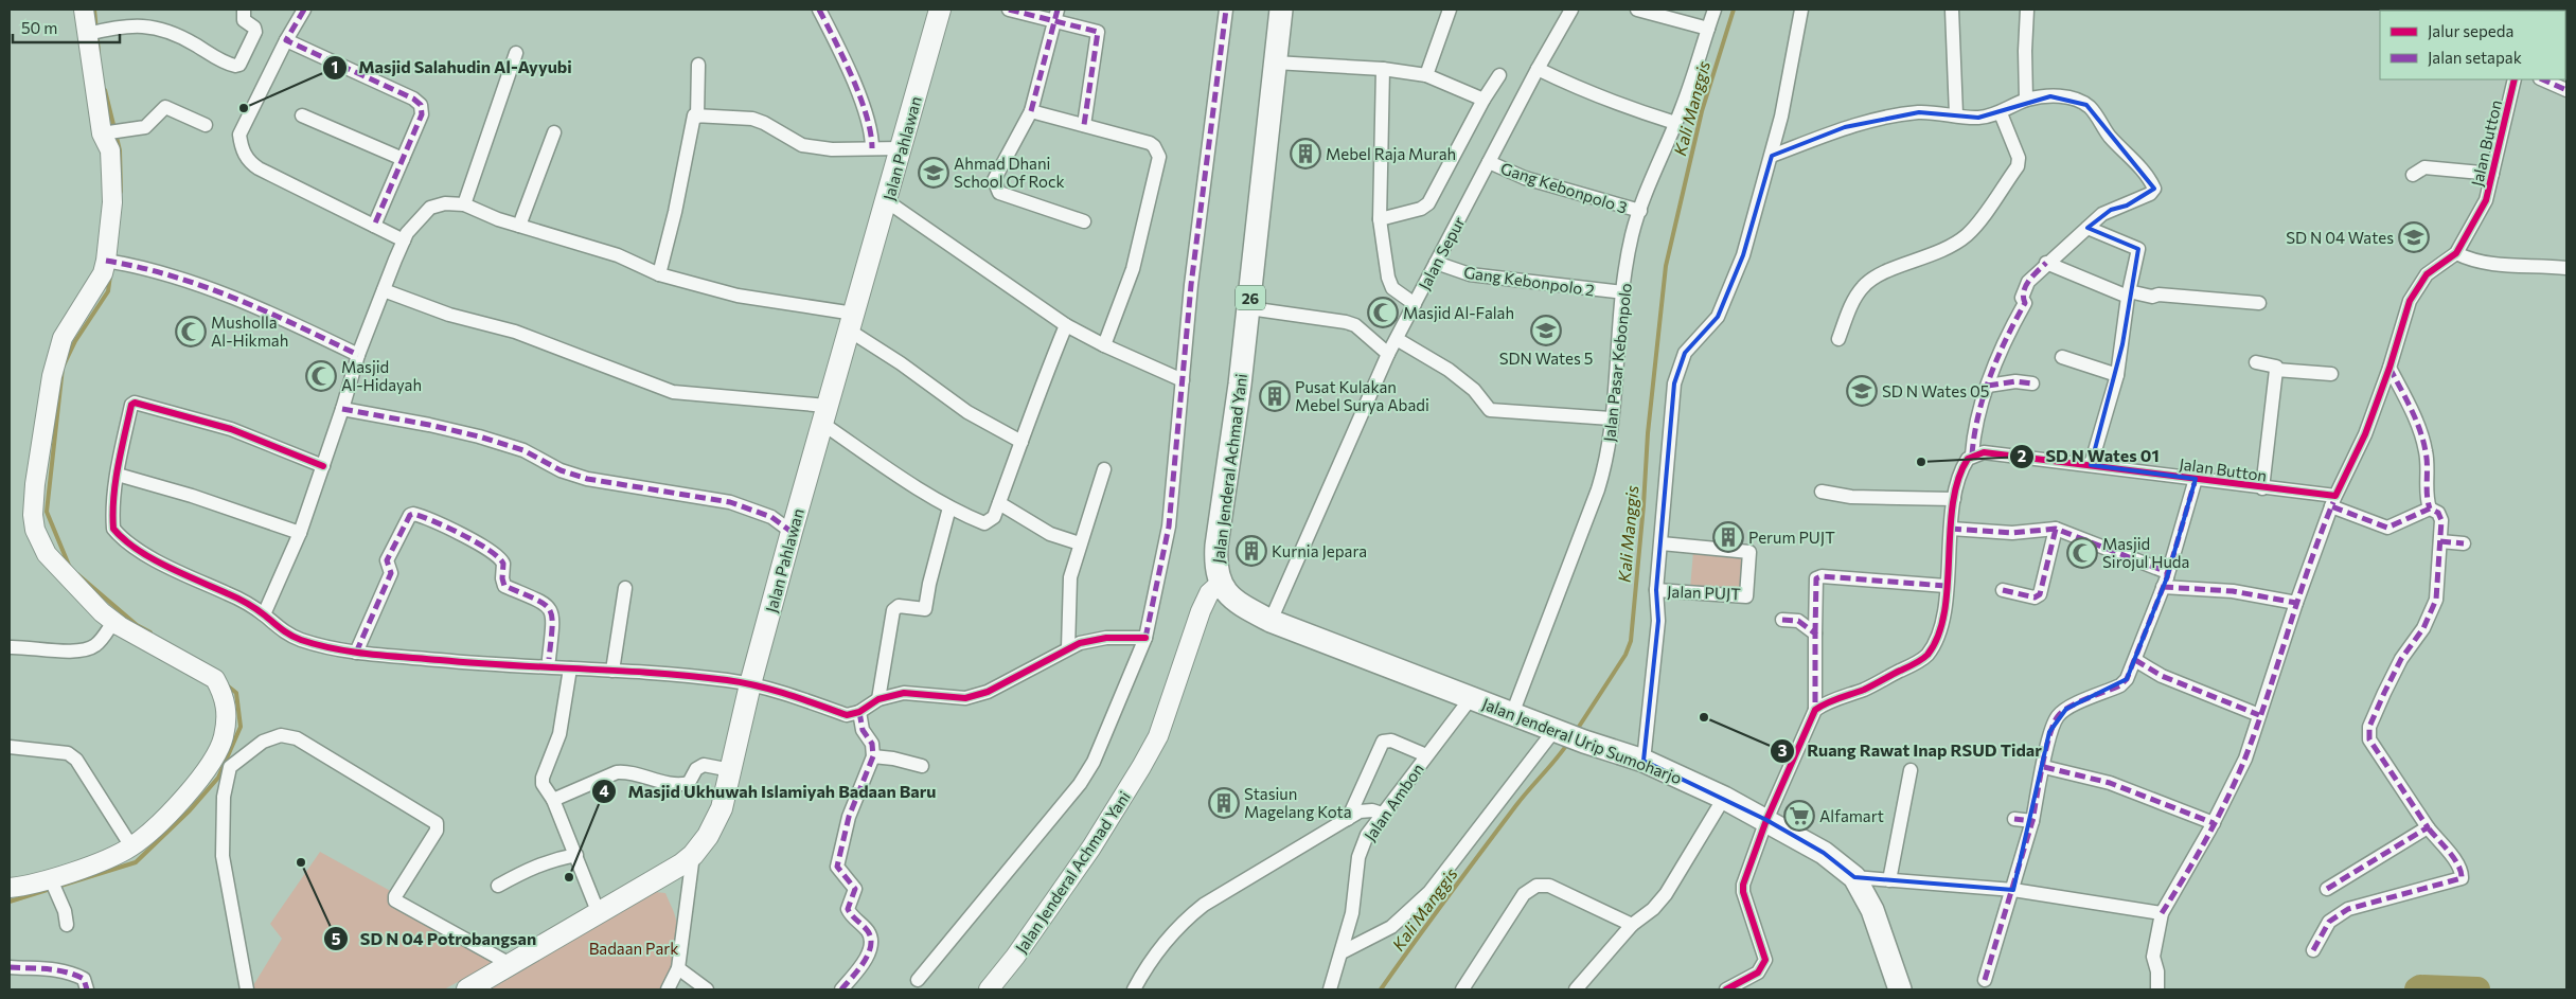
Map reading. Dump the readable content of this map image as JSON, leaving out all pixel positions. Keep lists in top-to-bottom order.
{
  "streets": {
    "highway": ["26", "Jalan Jenderal Achmad Yani", "Jalan Jenderal Urip Sumoharjo"],
    "main road": ["Jalan Pahlawan"],
    "street": [
      "Jalan Button",
      "Gang Kebonpolo 3",
      "Jalan Sepur",
      "Gang Kebonpolo 2",
      "Jalan Pasar Kebonpolo",
      "Jalan PUJT",
      "Jalan Ambon"
    ]
  },
  "crossings": [
    ["Gang Kebonpolo 3", "Jalan Sepur"],
    ["Gang Kebonpolo 3", "Jalan Pasar Kebonpolo"],
    ["Jalan Sepur", "Gang Kebonpolo 2"],
    ["Jalan Sepur", "Jalan Jenderal Urip Sumoharjo"],
    ["Gang Kebonpolo 2", "Jalan Pasar Kebonpolo"],
    ["Jalan Pasar Kebonpolo", "Jalan Jenderal Urip Sumoharjo"],
    ["Jalan Jenderal Achmad Yani", "Jalan Jenderal Urip Sumoharjo"],
    ["Jalan Jenderal Urip Sumoharjo", "Jalan Ambon"]
  ],
  "water": ["Kali Manggis"],
  "parks": ["Badaan Park"],
  "places": {
    "other": [
      "Masjid Salahudin Al-Ayyubi",
      "SD N Wates 01",
      "Ruang Rawat Inap RSUD Tidar",
      "SD N 04 Potrobangsan",
      "Masjid Ukhuwah Islamiyah Badaan Baru"
    ],
    "building": [
      "Mebel Raja Murah",
      "Pusat Kulakan Mebel Surya Abadi",
      "Perum PUJT",
      "Kurnia Jepara",
      "Stasiun Magelang Kota"
    ],
    "school or university": [
      "Ahmad Dhani School Of Rock",
      "SD N 04 Wates",
      "SDN Wates 5",
      "SD N Wates 05"
    ],
    "mosque": [
      "Masjid Al-Falah",
      "Musholla Al-Hikmah",
      "Masjid Al-Hidayah",
      "Masjid Sirojul Huda"
    ],
    "supermarket": ["Alfamart"]
  },
  "legend": ["Jalur sepeda", "Jalan setapak"],
  "scale_bar": "50 m"
}
